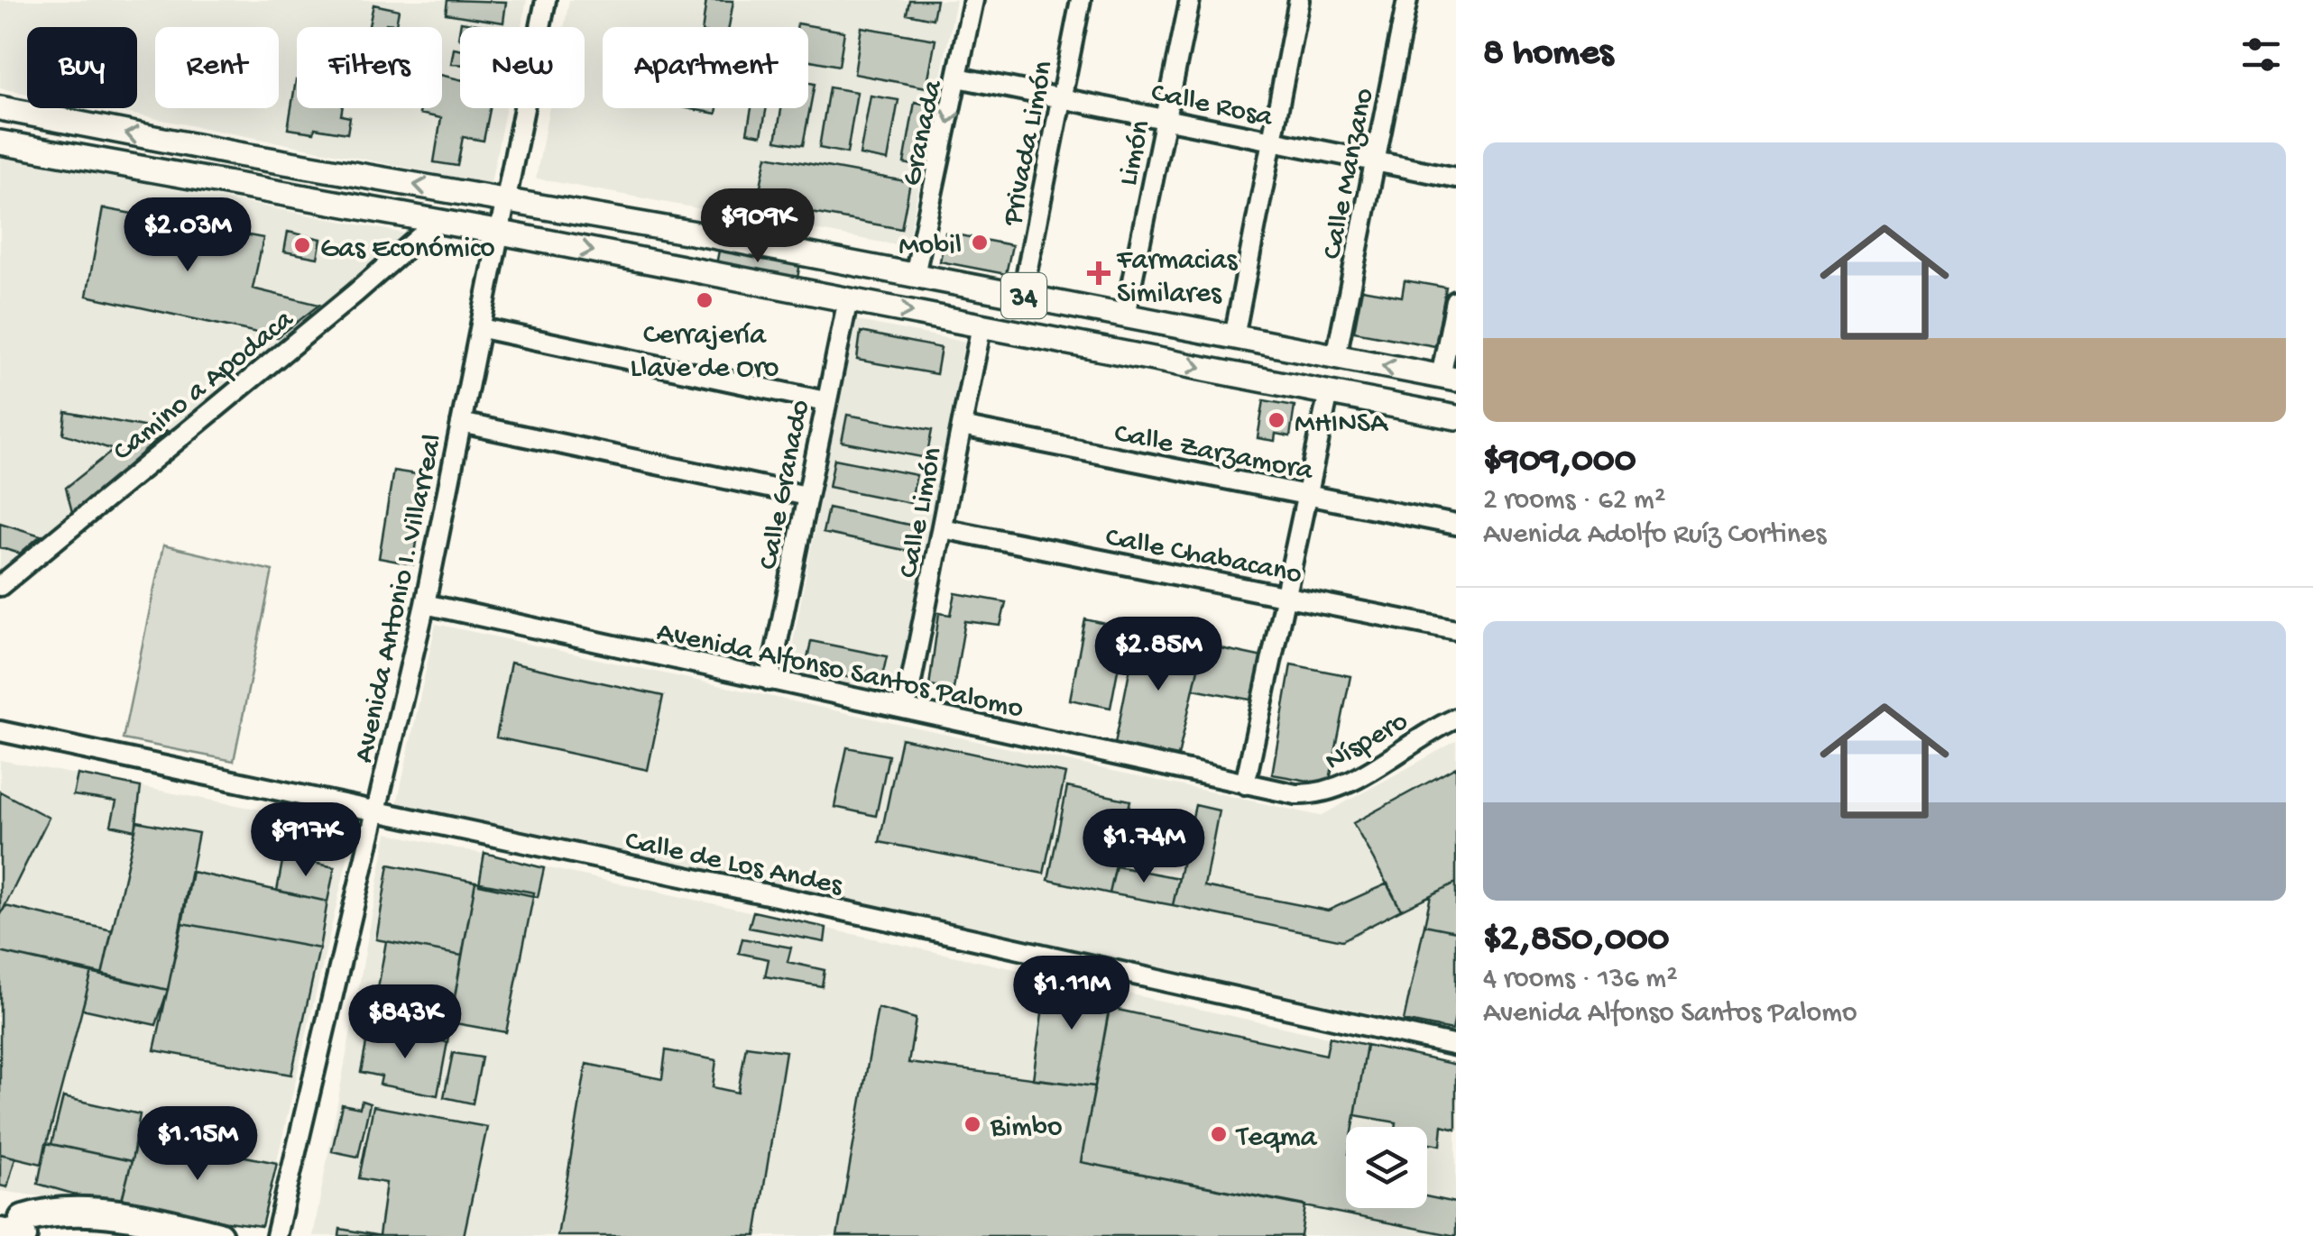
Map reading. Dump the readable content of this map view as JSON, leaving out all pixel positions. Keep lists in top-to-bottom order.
{
  "streets": {
    "main road": ["34"],
    "street": [
      "Calle Rosa",
      "Granada",
      "Privada Limón",
      "Limón",
      "Calle Manzano",
      "Camino a Apodaca",
      "Calle Zarzamora",
      "Calle Granado",
      "Calle Limón",
      "Calle Chabacano",
      "Avenida Antonio I. Villarreal",
      "Avenida Alfonso Santos Palomo",
      "Níspero",
      "Calle de Los Andes"
    ]
  },
  "crossings": [
    ["Calle Rosa", "Granada"],
    ["Calle Rosa", "Privada Limón"],
    ["Calle Rosa", "Limón"],
    ["Calle Rosa", "Calle Manzano"],
    ["Granada", "34"],
    ["Privada Limón", "34"],
    ["Limón", "34"],
    ["Calle Manzano", "34"],
    ["34", "Camino a Apodaca"],
    ["34", "Calle Granado"],
    ["34", "Calle Limón"],
    ["34", "Avenida Antonio I. Villarreal"],
    ["Calle Zarzamora", "Calle Limón"],
    ["Calle Granado", "Avenida Alfonso Santos Palomo"],
    ["Calle Limón", "Calle Chabacano"],
    ["Calle Limón", "Avenida Alfonso Santos Palomo"],
    ["Avenida Antonio I. Villarreal", "Avenida Alfonso Santos Palomo"],
    ["Avenida Antonio I. Villarreal", "Calle de Los Andes"],
    ["Avenida Alfonso Santos Palomo", "Níspero"]
  ],
  "one_way": ["Granada"],
  "places": {
    "other": [
      "Mobil",
      "Gas Económico",
      "Cerrajería Llave de Oro",
      "MHINSA",
      "Bimbo",
      "Teqma"
    ],
    "health": ["Farmacias Similares"]
  },
  "page": {
    "heading": "8 homes",
    "chip": [
      "Buy",
      "Rent",
      "Filters",
      "New",
      "Apartment"
    ],
    "list": [
      {
        "name": "$909,000",
        "note": "2 rooms · 62 m² · Avenida Adolfo Ruíz Cortines"
      },
      {
        "name": "$2,850,000",
        "note": "4 rooms · 136 m² · Avenida Alfonso Santos Palomo"
      }
    ],
    "price": [
      "$909K",
      "$2.03M",
      "$2.85M",
      "$917K",
      "$1.74M",
      "$1.11M",
      "$843K",
      "$1.15M"
    ]
  }
}
